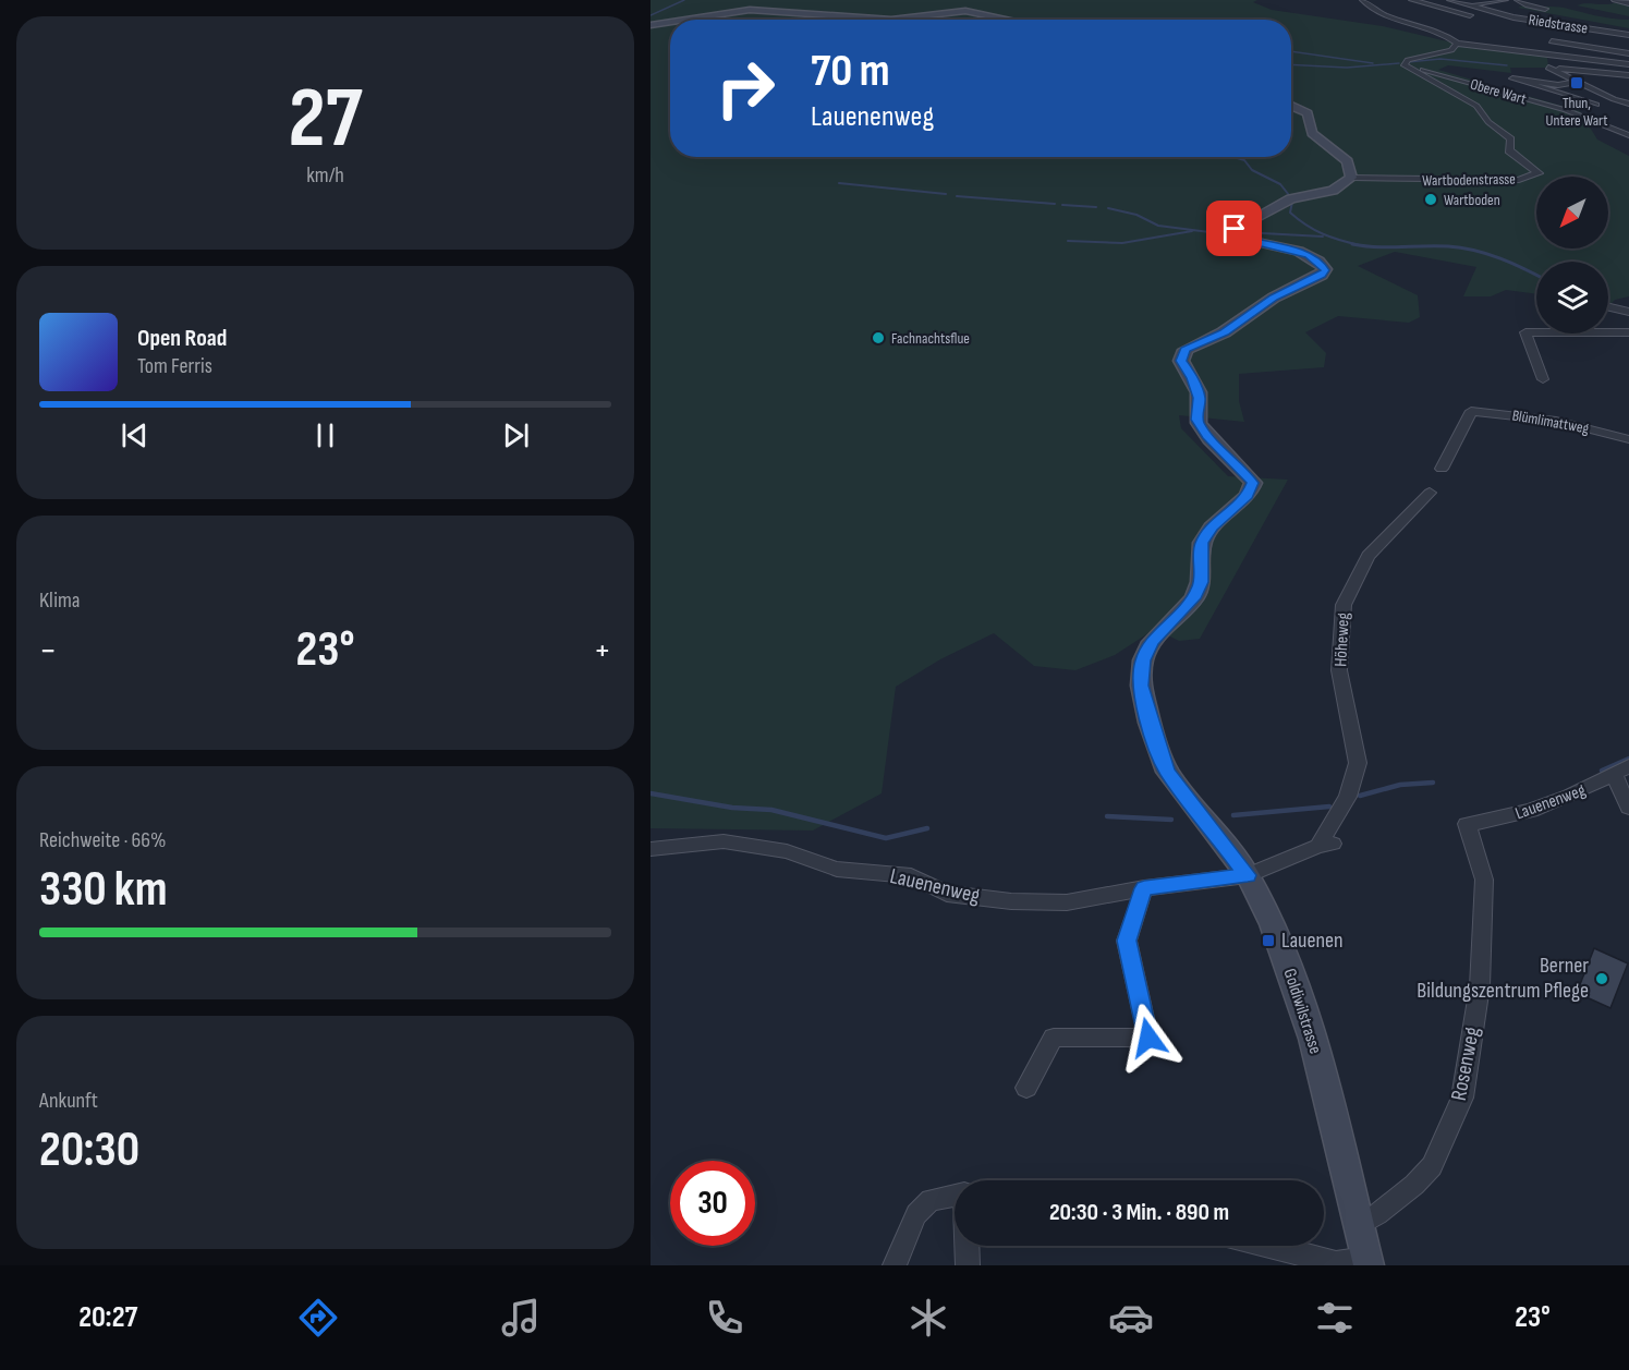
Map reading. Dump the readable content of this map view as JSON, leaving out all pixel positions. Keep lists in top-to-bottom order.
{
  "streets": {
    "street": [
      "Riedstrasse",
      "Obere Wart",
      "Wartbodenstrasse",
      "Blümlimattweg",
      "Höheweg",
      "Lauenenweg",
      "Goldiwilstrasse",
      "Rosenweg"
    ]
  },
  "crossings": [
    ["Obere Wart", "Wartbodenstrasse"],
    ["Wartbodenstrasse", "Goldiwilstrasse"],
    ["Höheweg", "Lauenenweg"],
    ["Lauenenweg", "Goldiwilstrasse"],
    ["Lauenenweg", "Rosenweg"],
    ["Goldiwilstrasse", "Rosenweg"]
  ],
  "places": {
    "transit": ["Thun, Untere Wart", "Lauenen"],
    "other": ["Wartboden", "Fachnachtsflue", "Berner Bildungszentrum Pflege"]
  },
  "north": "bottom left",
  "page": {
    "tile": [
      ["27", "km/h"],
      "Klima",
      ["Reichweite · 66%", "330 km"],
      ["Ankunft", "20:30"]
    ],
    "turn": ["70 m", "Lauenenweg"],
    "song": ["Open Road", "Tom Ferris"],
    "heat": ["−", "23°", "+"],
    "limit": "30",
    "trip": "20:30 · 3 Min. · 890 m",
    "tabs": ["20:27", "23°"]
  }
}
